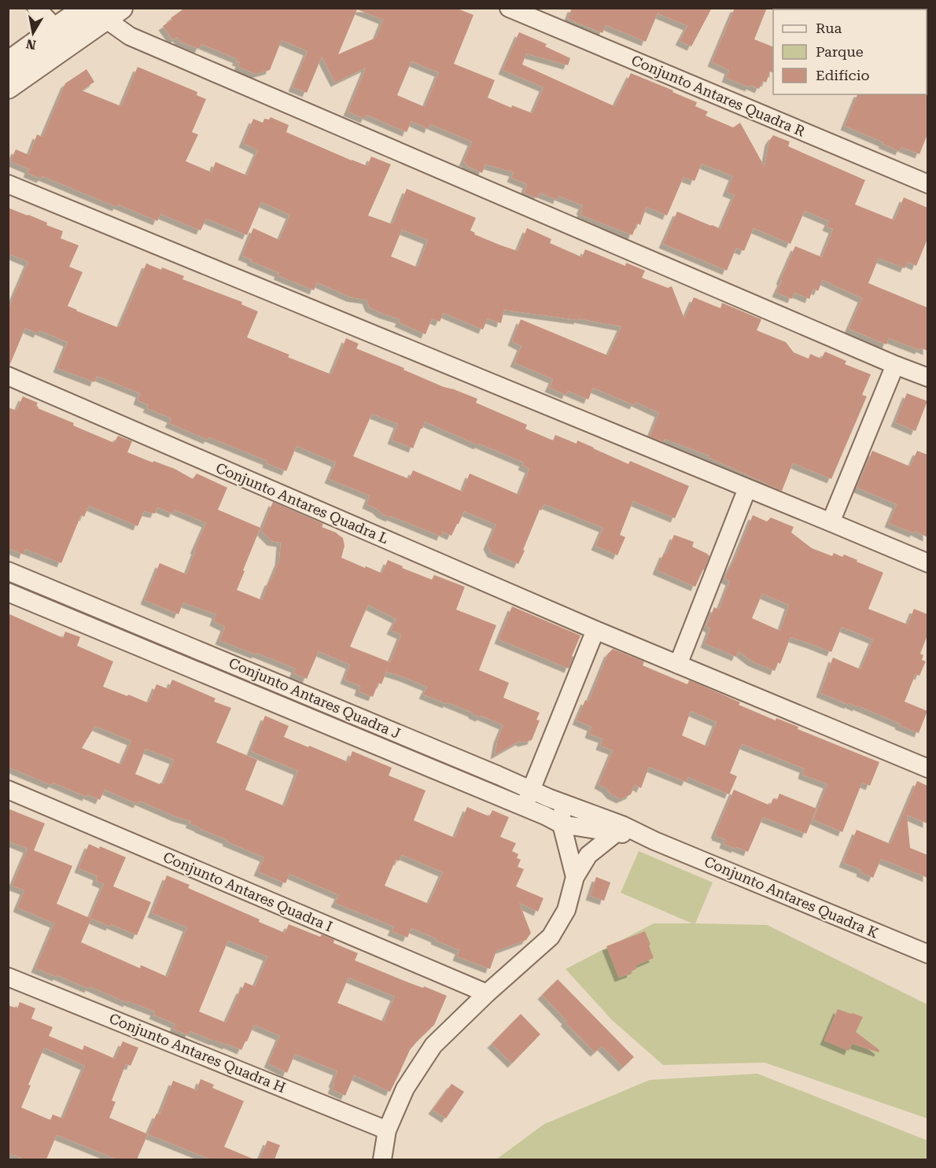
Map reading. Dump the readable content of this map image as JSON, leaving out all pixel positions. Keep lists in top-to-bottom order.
{
  "streets": {
    "street": [
      "Conjunto Antares Quadra R",
      "Conjunto Antares Quadra L",
      "Conjunto Antares Quadra J",
      "Conjunto Antares Quadra I",
      "Conjunto Antares Quadra K",
      "Conjunto Antares Quadra H"
    ]
  },
  "crossings": [
    ["Conjunto Antares Quadra J", "Conjunto Antares Quadra K"]
  ],
  "legend": ["Rua", "Parque", "Edifício"],
  "north": "bottom"
}
